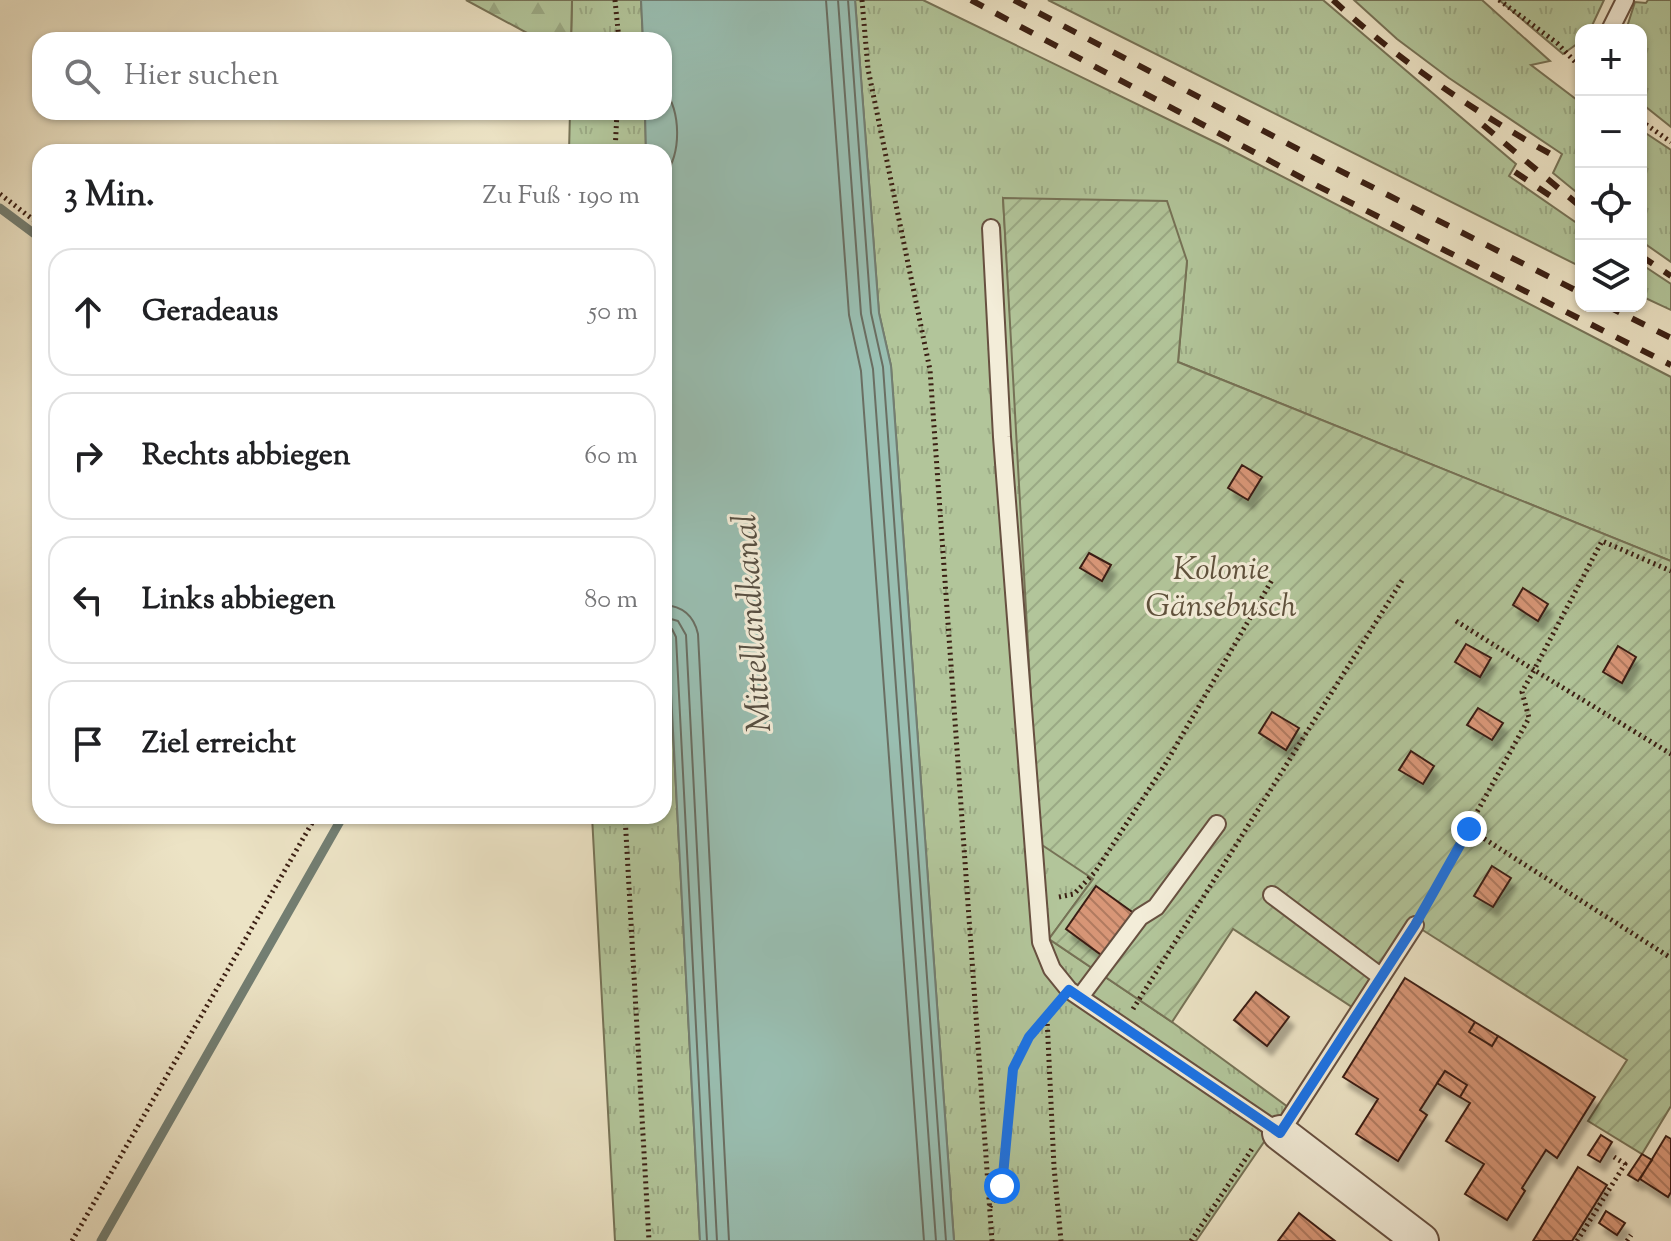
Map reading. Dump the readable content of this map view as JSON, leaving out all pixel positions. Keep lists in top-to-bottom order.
{
  "water": ["Mittellandkanal"],
  "parks": ["Kolonie Gänsebusch"],
  "page": {
    "map_buttons": ["+", "−"],
    "search": "Hier suchen",
    "heading": ["3 Min.", "Zu Fuß · 190 m"],
    "list": [
      ["Geradeaus", "50 m"],
      ["Rechts abbiegen", "60 m"],
      ["Links abbiegen", "80 m"],
      "Ziel erreicht"
    ]
  }
}
